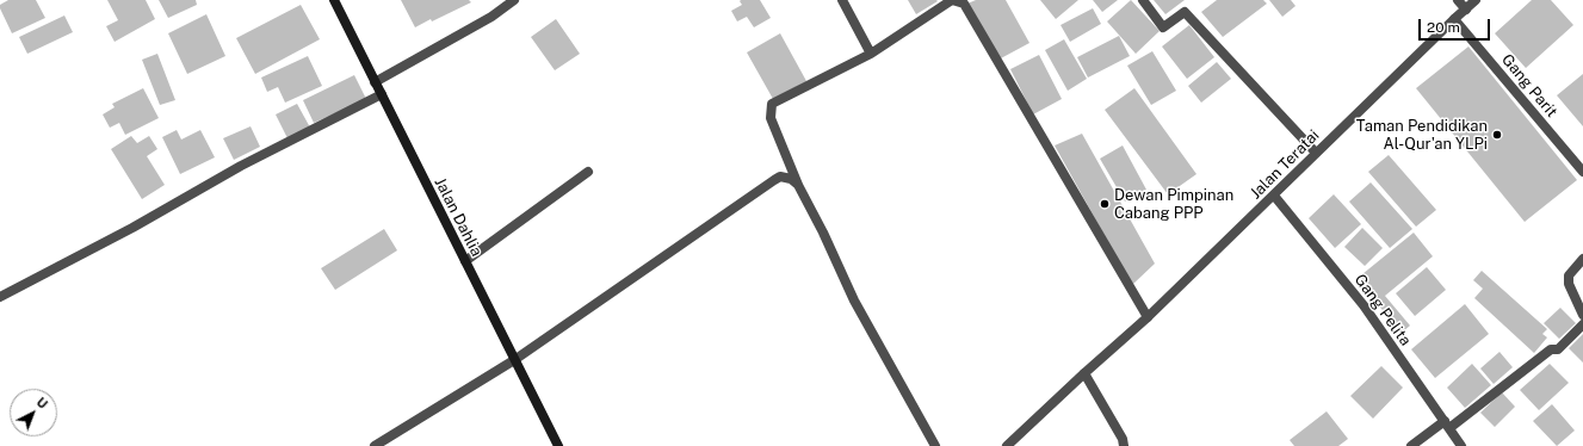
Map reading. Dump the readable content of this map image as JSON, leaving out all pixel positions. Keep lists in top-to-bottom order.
{
  "streets": {
    "main road": ["Jalan Dahlia"],
    "street": ["Gang Parit", "Jalan Teratai", "Gang Pelita"]
  },
  "crossings": [
    ["Gang Parit", "Jalan Teratai"],
    ["Jalan Teratai", "Gang Pelita"]
  ],
  "places": ["Taman Pendidikan Al-Qur'an YLPi", "Dewan Pimpinan Cabang PPP"],
  "scale_bar": "20 m",
  "north": "top right"
}
